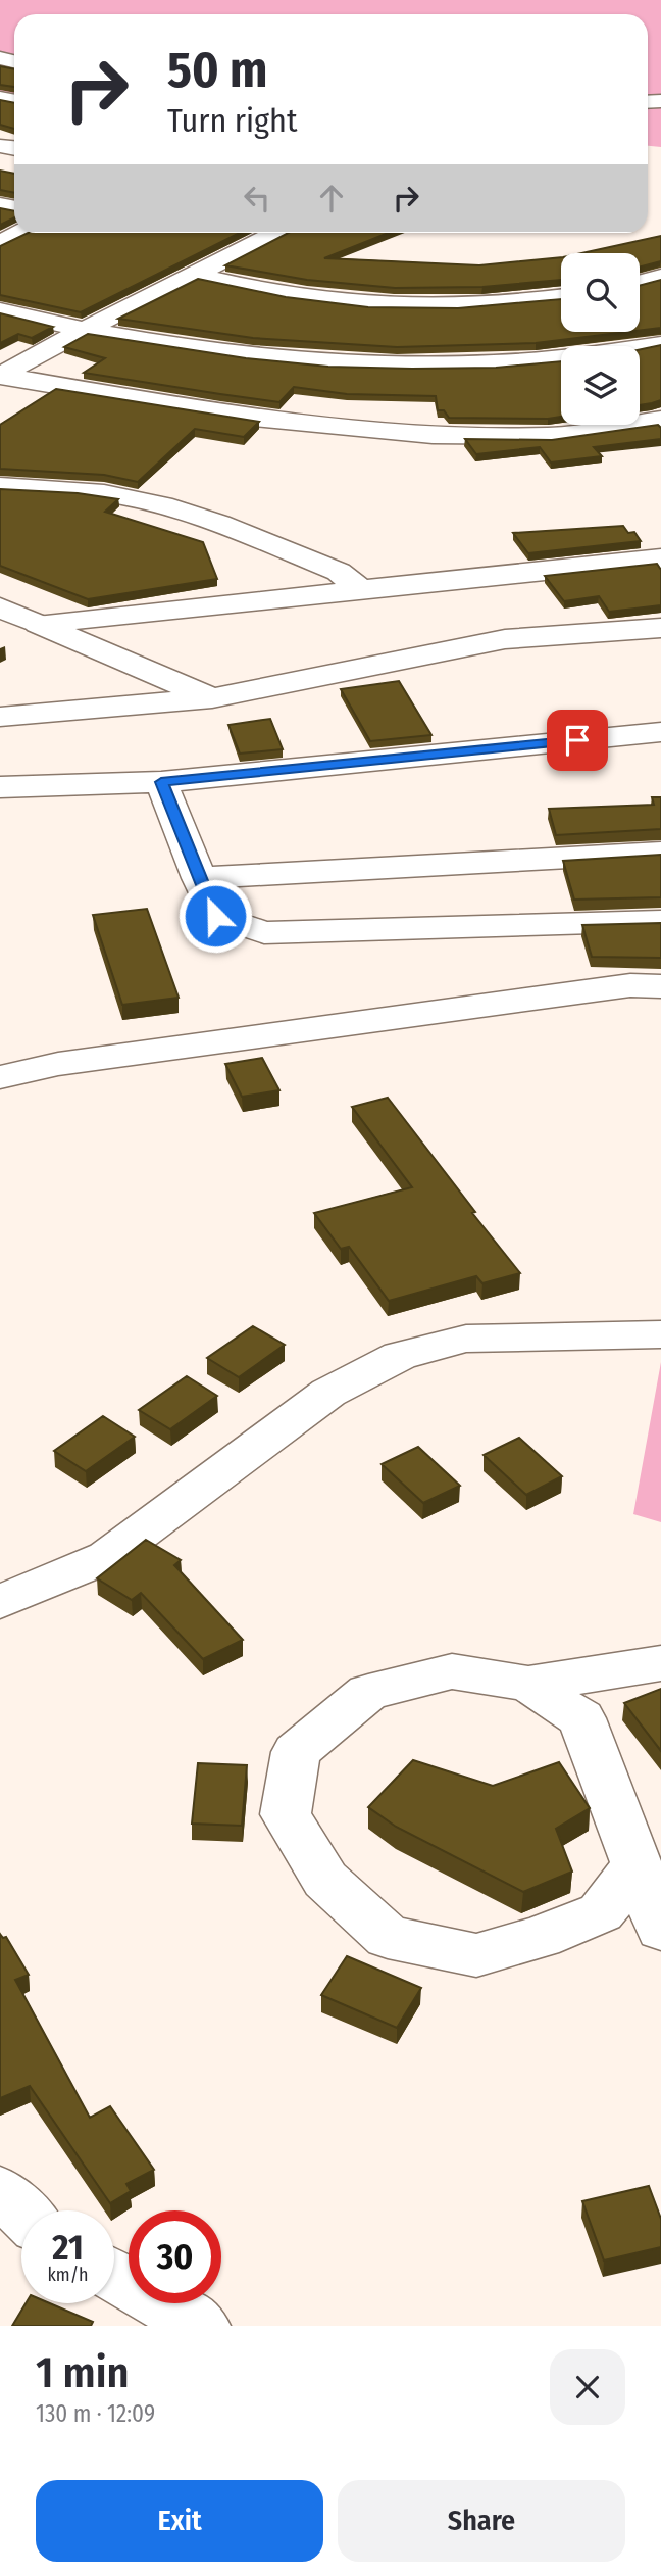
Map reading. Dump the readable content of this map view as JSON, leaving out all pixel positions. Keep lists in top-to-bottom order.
{
  "page": {
    "turn": ["50 m", "Turn right"],
    "speed": "21 km/h",
    "limit": "30",
    "heading": ["1 min", "130 m · 12:09"],
    "buttons": ["Exit", "Share"]
  }
}
